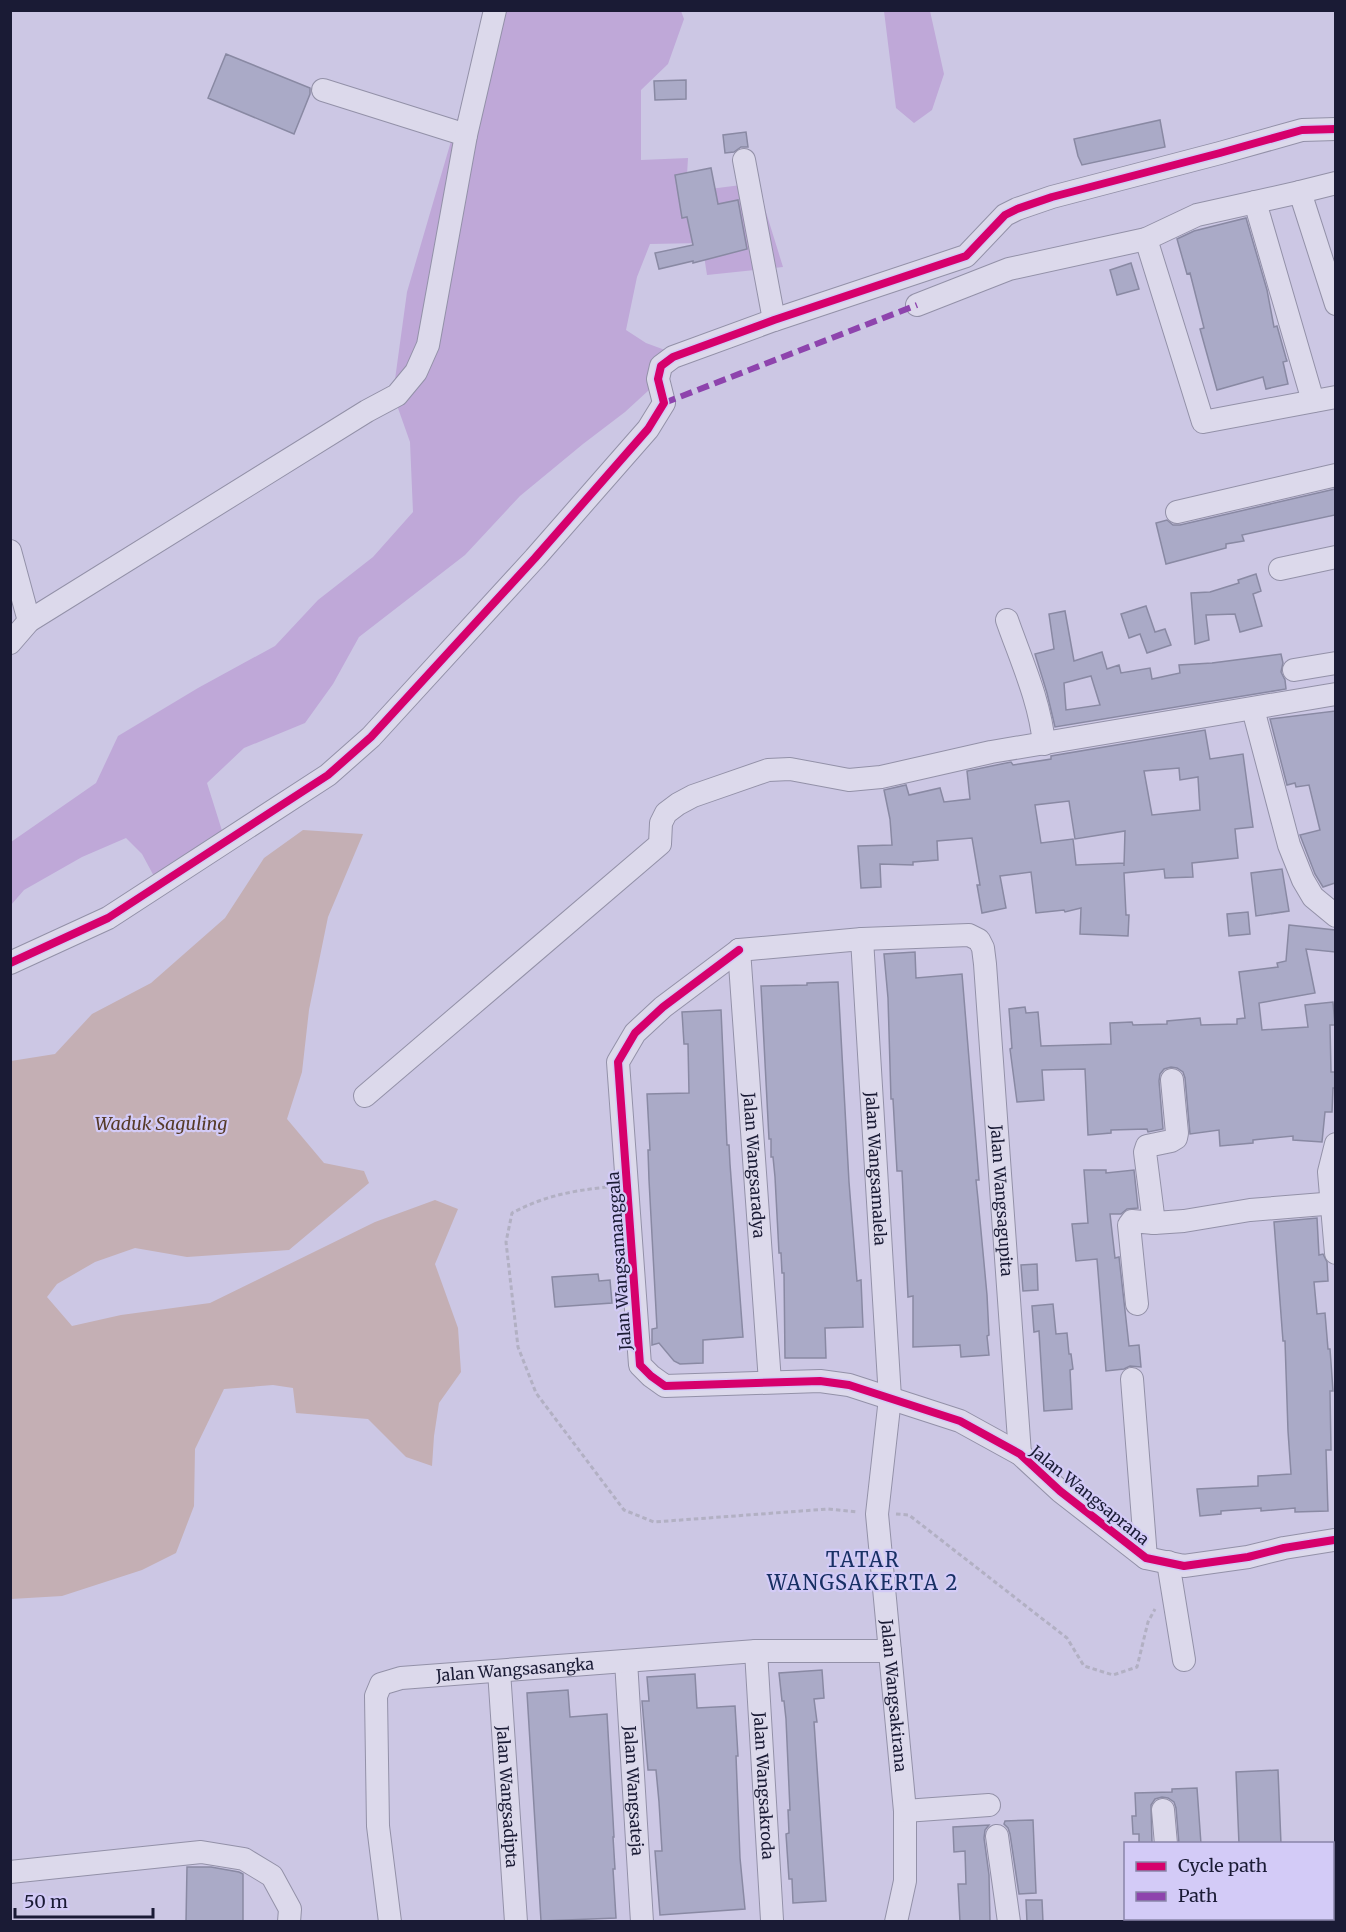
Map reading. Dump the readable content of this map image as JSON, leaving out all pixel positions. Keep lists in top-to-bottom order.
{
  "streets": {
    "street": [
      "Jalan Wangsaradya",
      "Jalan Wangsamalela",
      "Jalan Wangsagupita",
      "Jalan Wangsamanggala",
      "Jalan Wangsaprana",
      "Jalan Wangsasangka",
      "Jalan Wangsakirana",
      "Jalan Wangsakroda",
      "Jalan Wangsateja",
      "Jalan Wangsadipta"
    ]
  },
  "crossings": [
    ["Jalan Wangsaradya", "Jalan Wangsamanggala"],
    ["Jalan Wangsamalela", "Jalan Wangsagupita"],
    ["Jalan Wangsamalela", "Jalan Wangsamanggala"],
    ["Jalan Wangsamalela", "Jalan Wangsaprana"],
    ["Jalan Wangsamalela", "Jalan Wangsakirana"],
    ["Jalan Wangsagupita", "Jalan Wangsaprana"],
    ["Jalan Wangsamanggala", "Jalan Wangsaprana"],
    ["Jalan Wangsamanggala", "Jalan Wangsakirana"],
    ["Jalan Wangsaprana", "Jalan Wangsakirana"],
    ["Jalan Wangsasangka", "Jalan Wangsakirana"],
    ["Jalan Wangsasangka", "Jalan Wangsakroda"],
    ["Jalan Wangsasangka", "Jalan Wangsateja"],
    ["Jalan Wangsasangka", "Jalan Wangsadipta"]
  ],
  "districts": ["TATAR WANGSAKERTA 2"],
  "water": ["Waduk Saguling"],
  "legend": ["Cycle path", "Path"],
  "scale_bar": "50 m"
}
